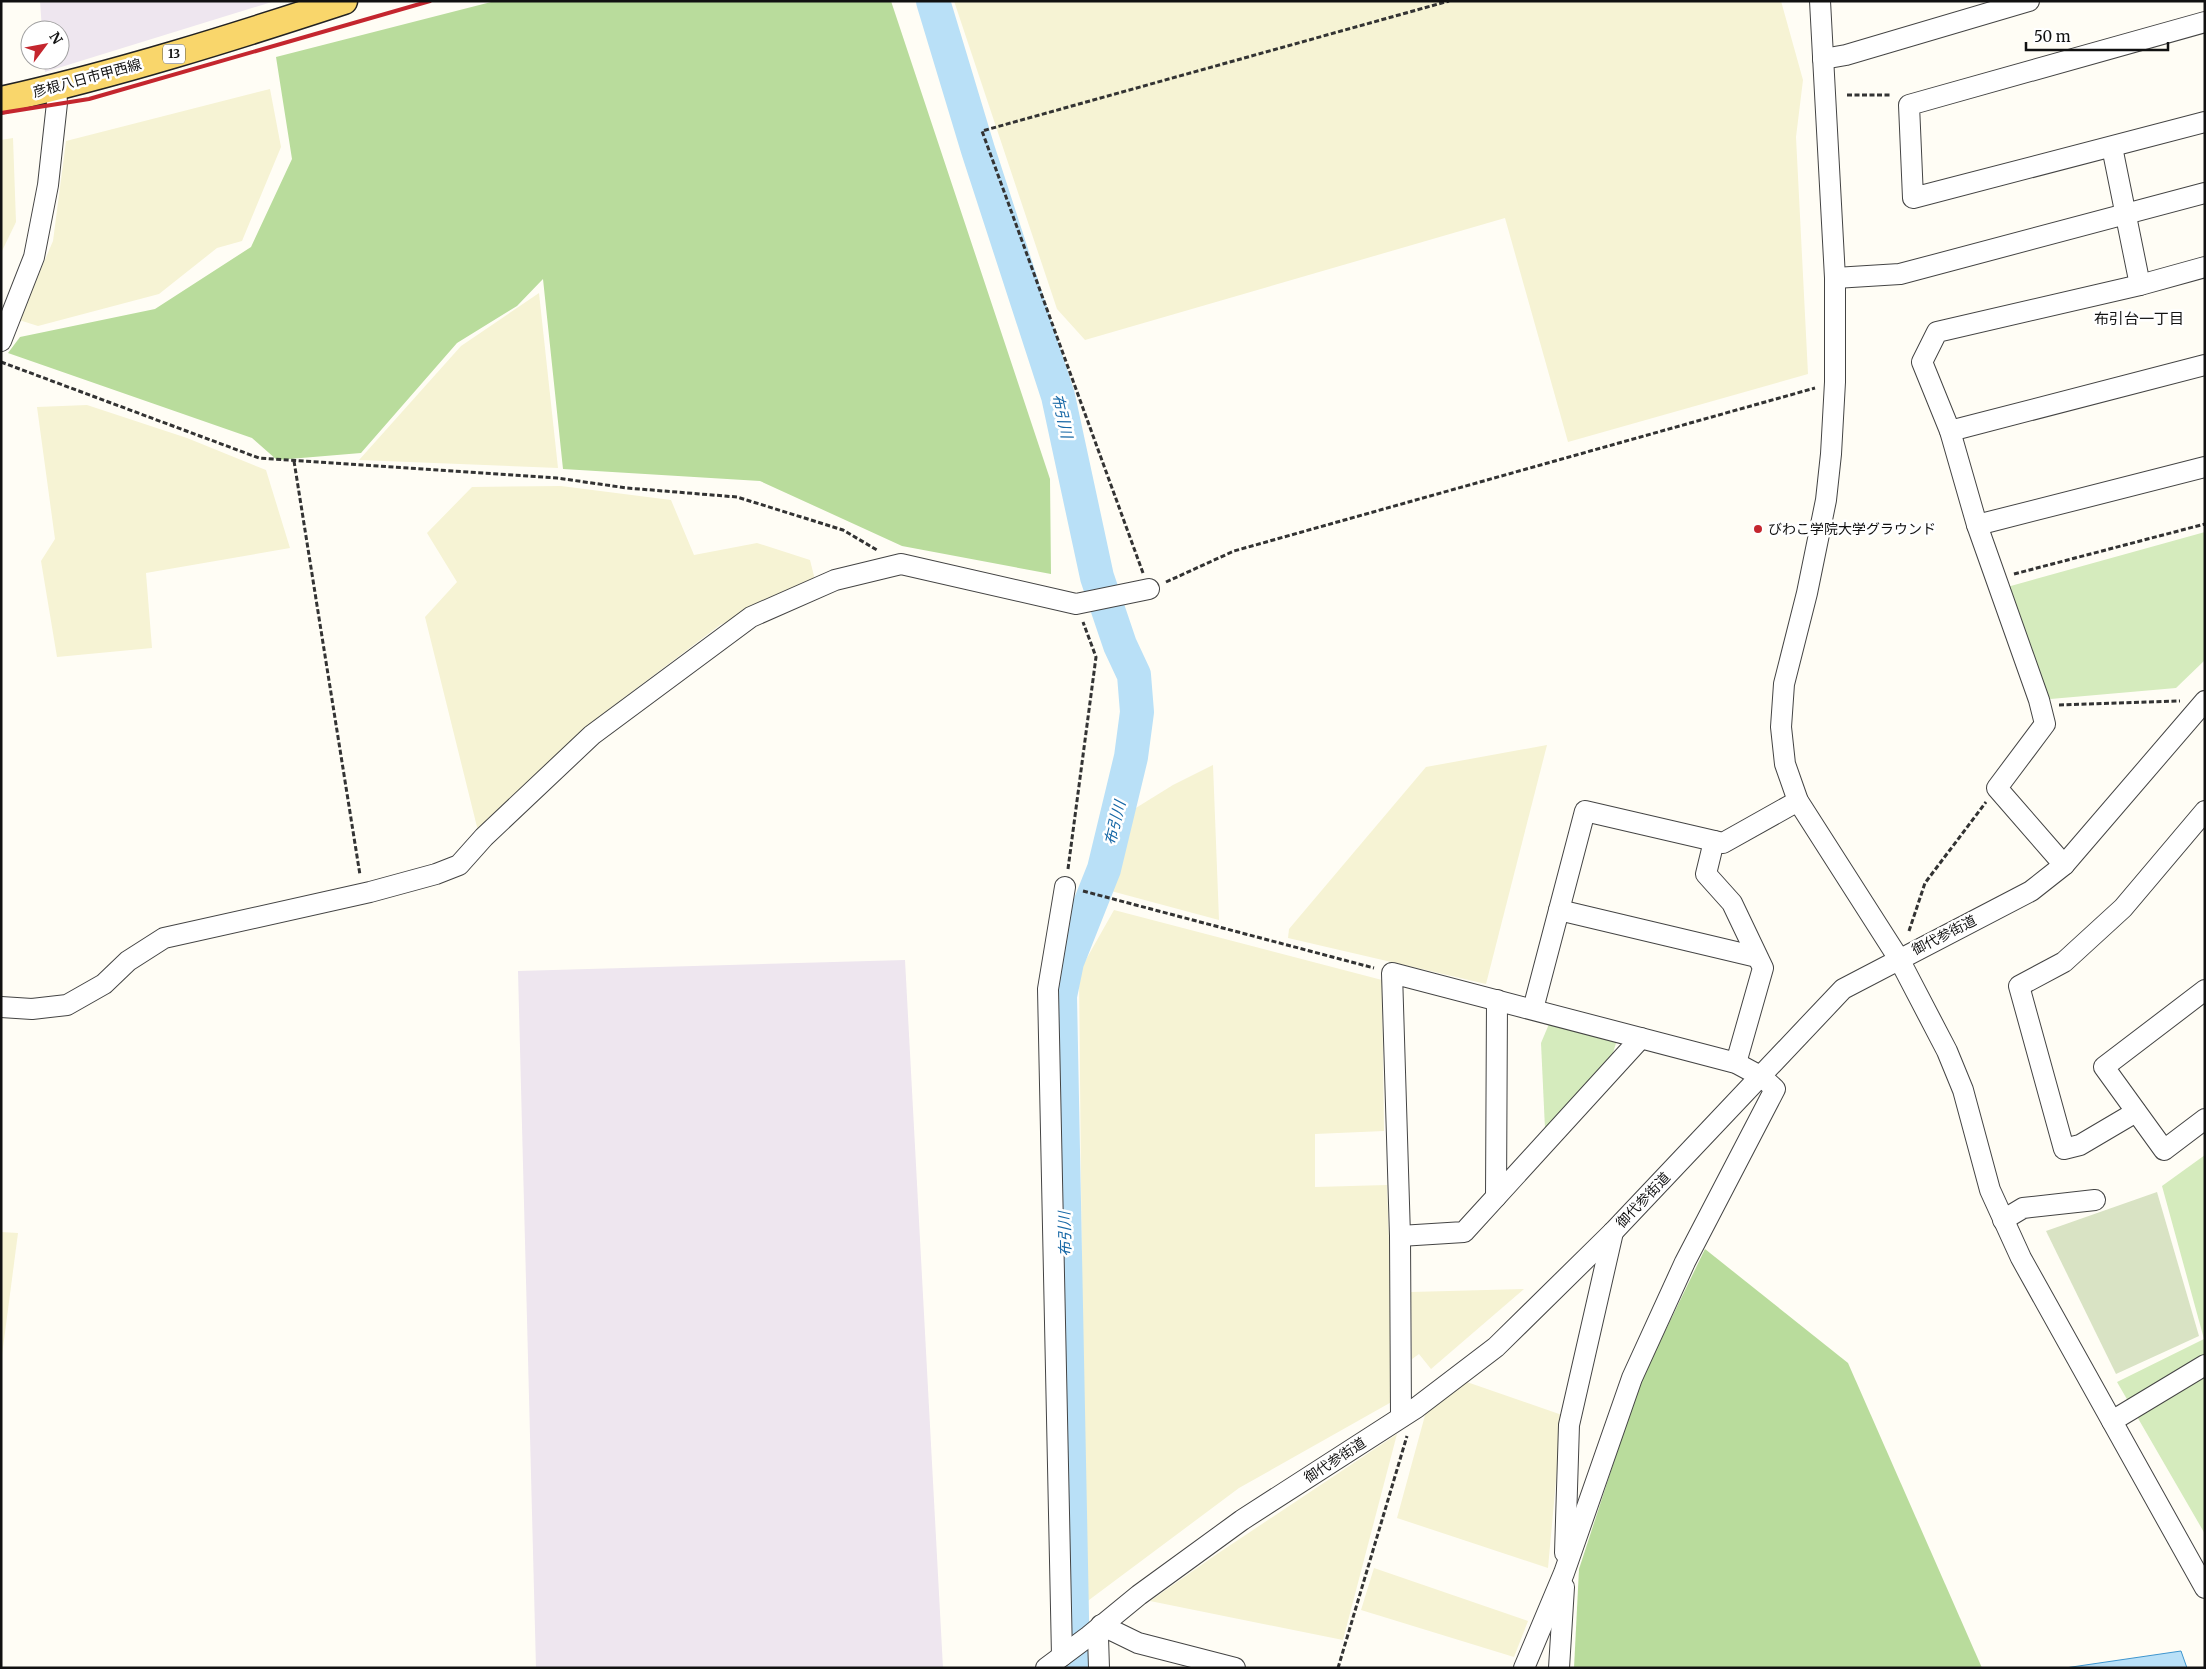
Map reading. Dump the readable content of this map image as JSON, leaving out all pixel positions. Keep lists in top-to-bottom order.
{
  "streets": {
    "main road": ["13", "彦根八日市甲西線"],
    "street": ["御代参街道"]
  },
  "districts": ["布引台一丁目"],
  "water": ["布引川"],
  "places": ["びわこ学院大学グラウンド"],
  "scale_bar": "50 m",
  "north": "top right"
}
